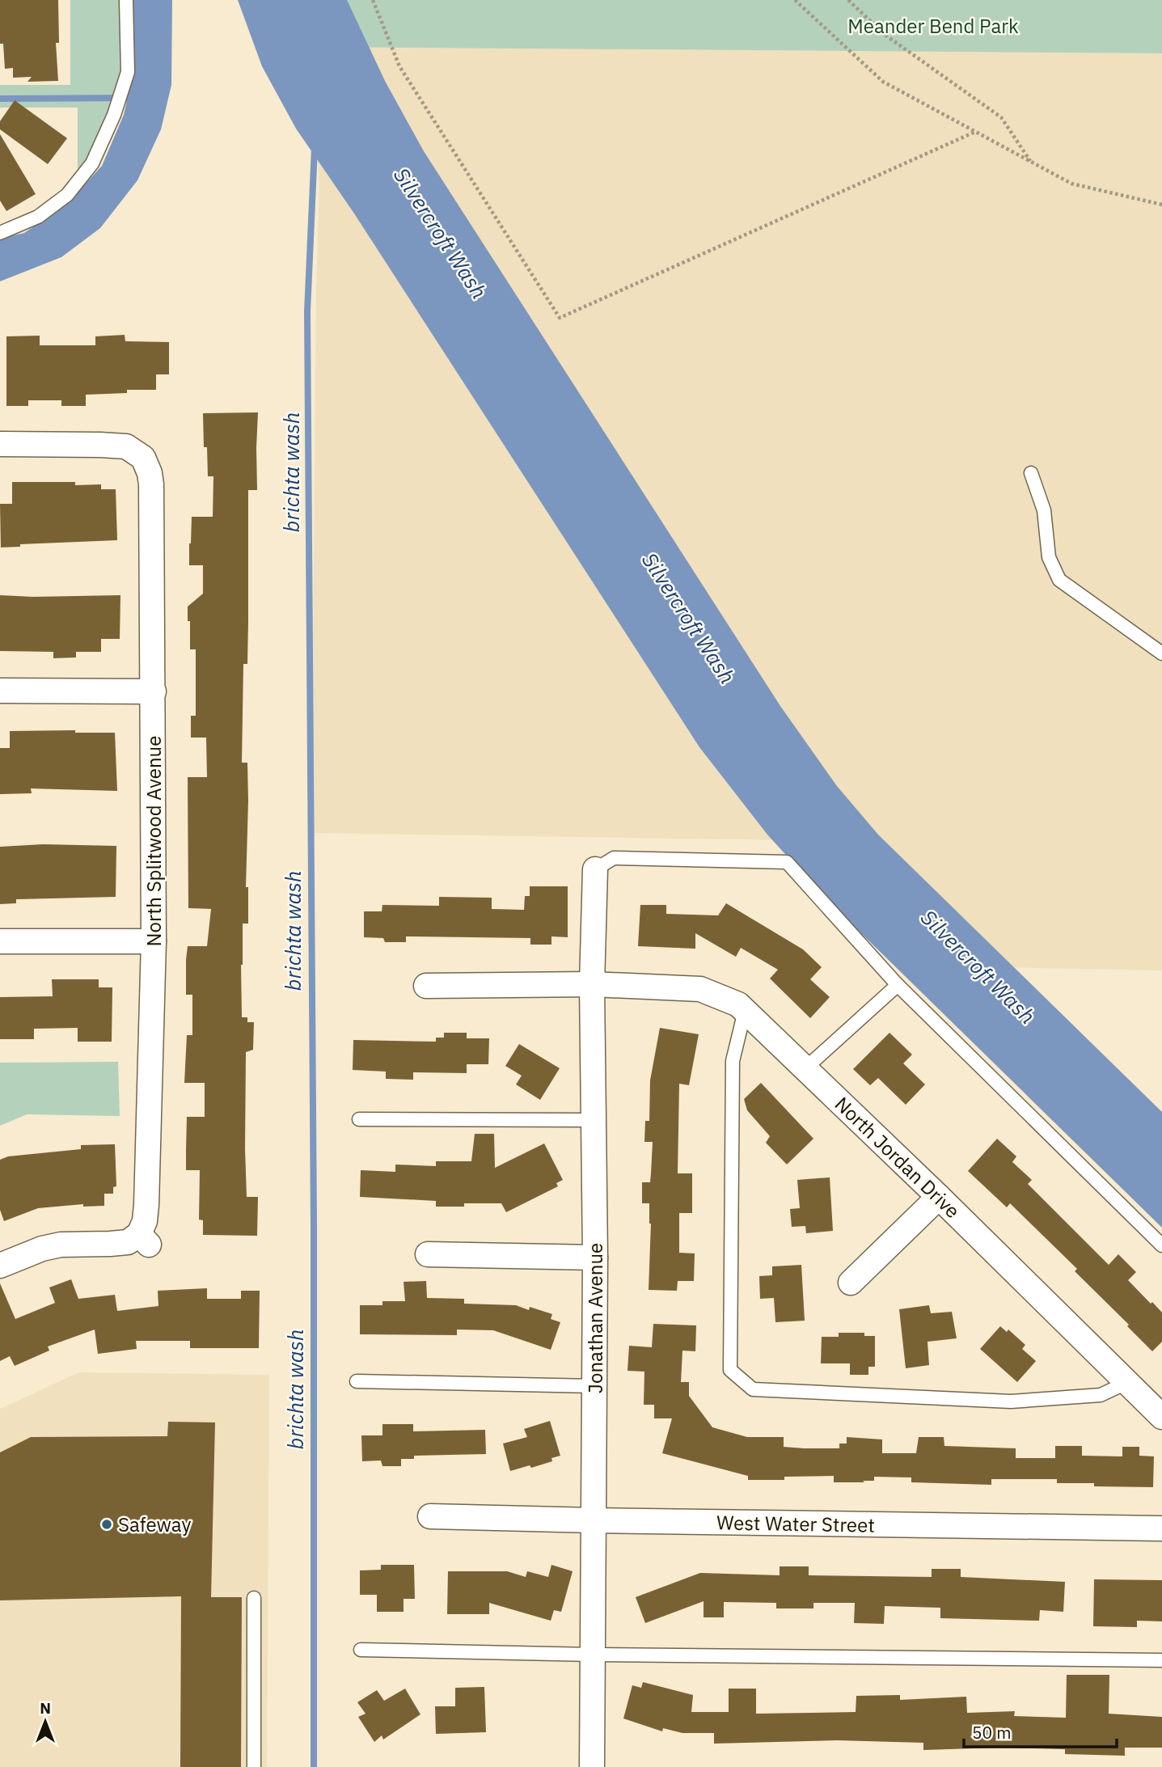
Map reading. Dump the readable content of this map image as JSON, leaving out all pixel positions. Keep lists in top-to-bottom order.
{
  "streets": {
    "street": [
      "North Splitwood Avenue",
      "North Jordan Drive",
      "Jonathan Avenue",
      "West Water Street"
    ]
  },
  "crossings": [
    ["North Jordan Drive", "Jonathan Avenue"],
    ["Jonathan Avenue", "West Water Street"]
  ],
  "water": ["Silvercroft Wash", "brichta wash"],
  "parks": ["Meander Bend Park"],
  "places": ["Safeway"],
  "scale_bar": "50 m",
  "north": "top"
}
